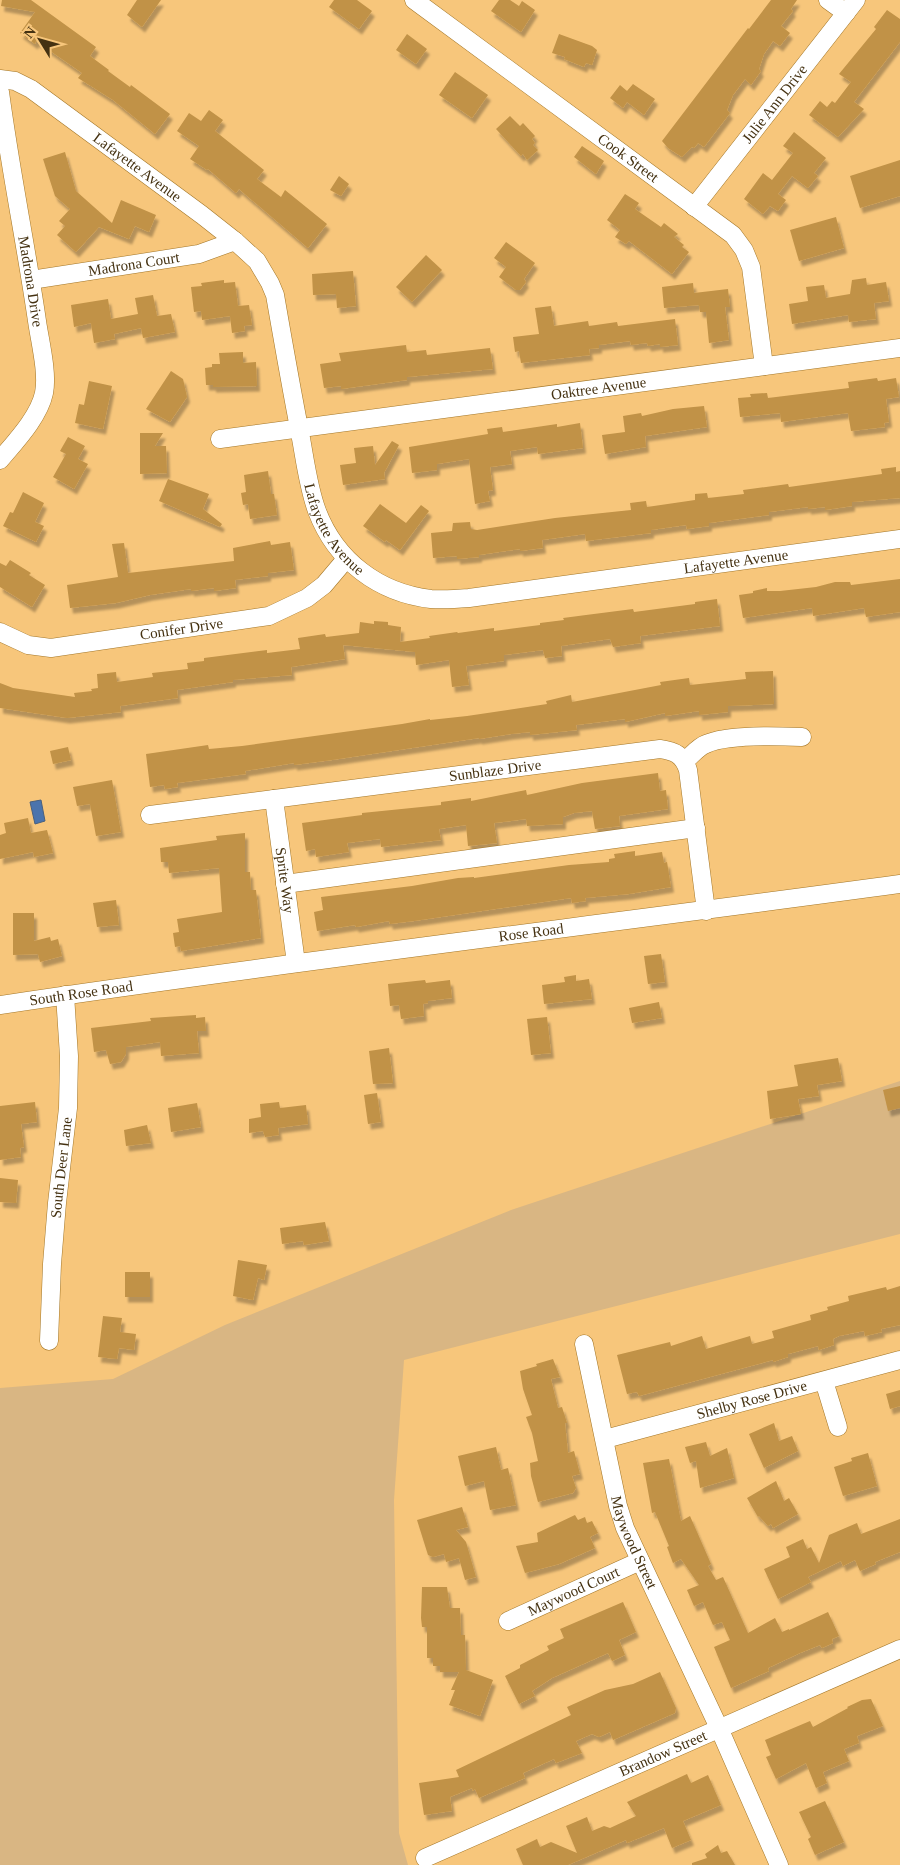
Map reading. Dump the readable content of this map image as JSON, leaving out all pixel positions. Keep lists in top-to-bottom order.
{
  "streets": {
    "street": [
      "Julie Ann Drive",
      "Cook Street",
      "Lafayette Avenue",
      "Madrona Court",
      "Madrona Drive",
      "Oaktree Avenue",
      "Conifer Drive",
      "Sunblaze Drive",
      "Sprite Way",
      "Rose Road",
      "South Rose Road",
      "South Deer Lane",
      "Shelby Rose Drive",
      "Maywood Street",
      "Maywood Court",
      "Brandow Street"
    ]
  },
  "crossings": [
    ["Julie Ann Drive", "Cook Street"],
    ["Cook Street", "Oaktree Avenue"],
    ["Lafayette Avenue", "Madrona Court"],
    ["Lafayette Avenue", "Oaktree Avenue"],
    ["Lafayette Avenue", "Conifer Drive"],
    ["Madrona Court", "Madrona Drive"],
    ["Sunblaze Drive", "Sprite Way"],
    ["Sprite Way", "Rose Road"],
    ["Rose Road", "South Rose Road"],
    ["South Rose Road", "South Deer Lane"],
    ["Shelby Rose Drive", "Maywood Street"],
    ["Maywood Street", "Maywood Court"],
    ["Maywood Street", "Brandow Street"]
  ],
  "north": "top left"
}
